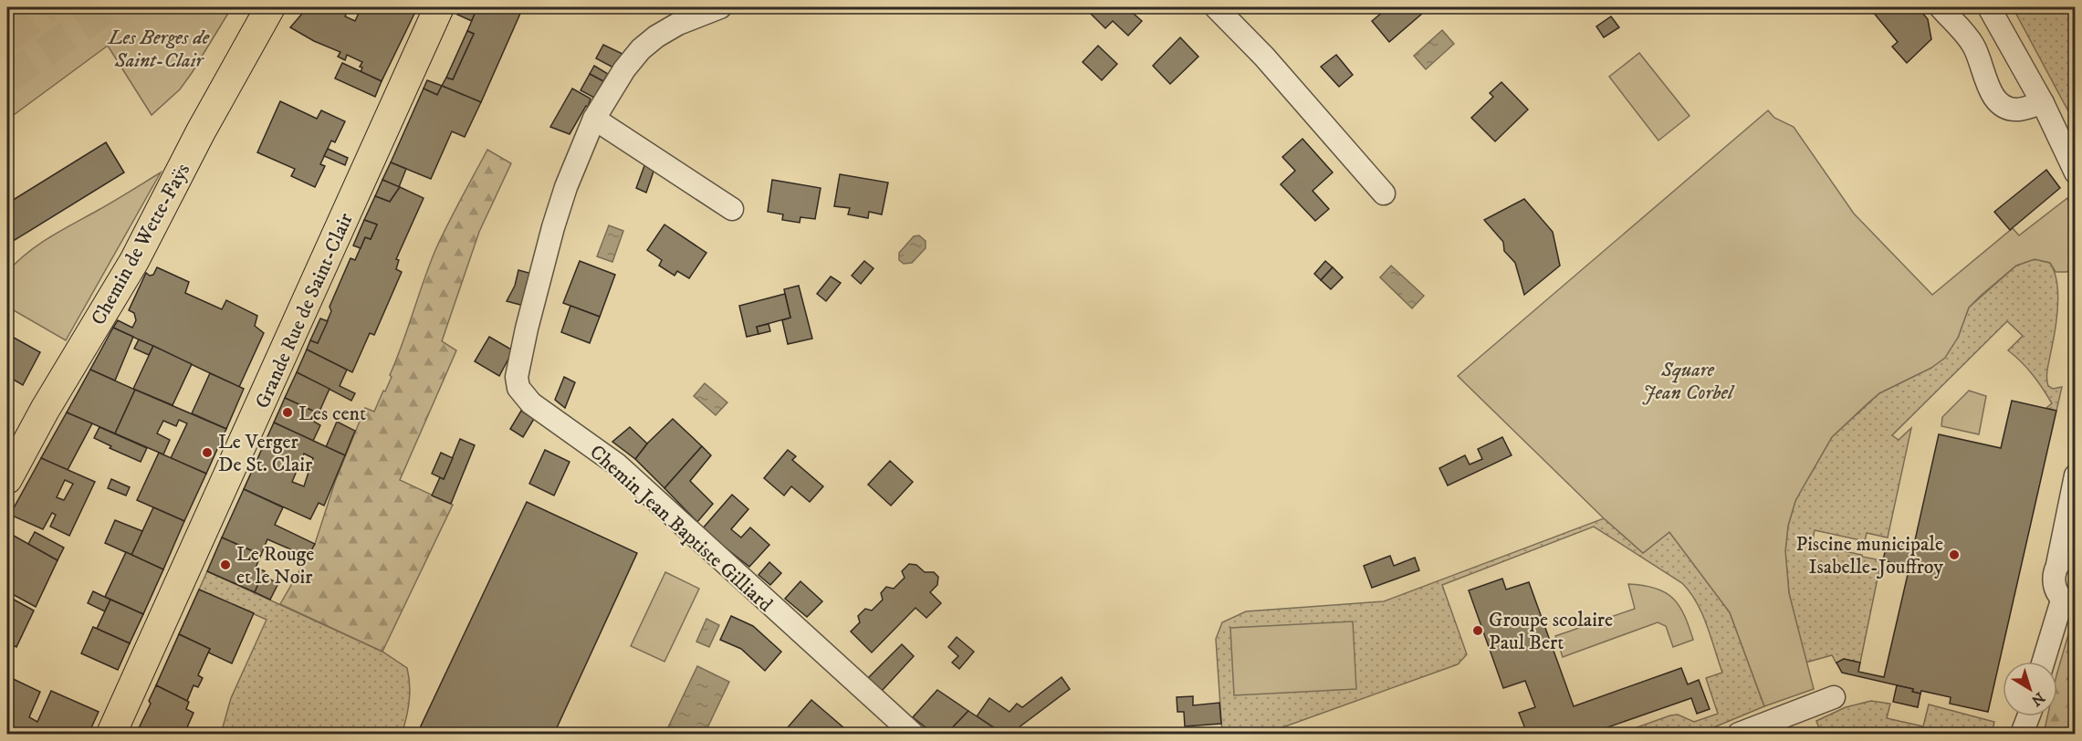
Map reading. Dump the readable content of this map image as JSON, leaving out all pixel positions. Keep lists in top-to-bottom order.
{
  "streets": {
    "main road": ["Chemin de Wette-Faÿs", "Grande Rue de Saint-Clair"],
    "street": ["Chemin Jean Baptiste Gilliard"]
  },
  "parks": ["Les Berges de Saint-Clair", "Square Jean Corbel"],
  "places": [
    "Les cent",
    "Le Verger De St. Clair",
    "Piscine municipale Isabelle-Jouffroy",
    "Le Rouge et le Noir",
    "Groupe scolaire Paul Bert"
  ],
  "north": "bottom right"
}
